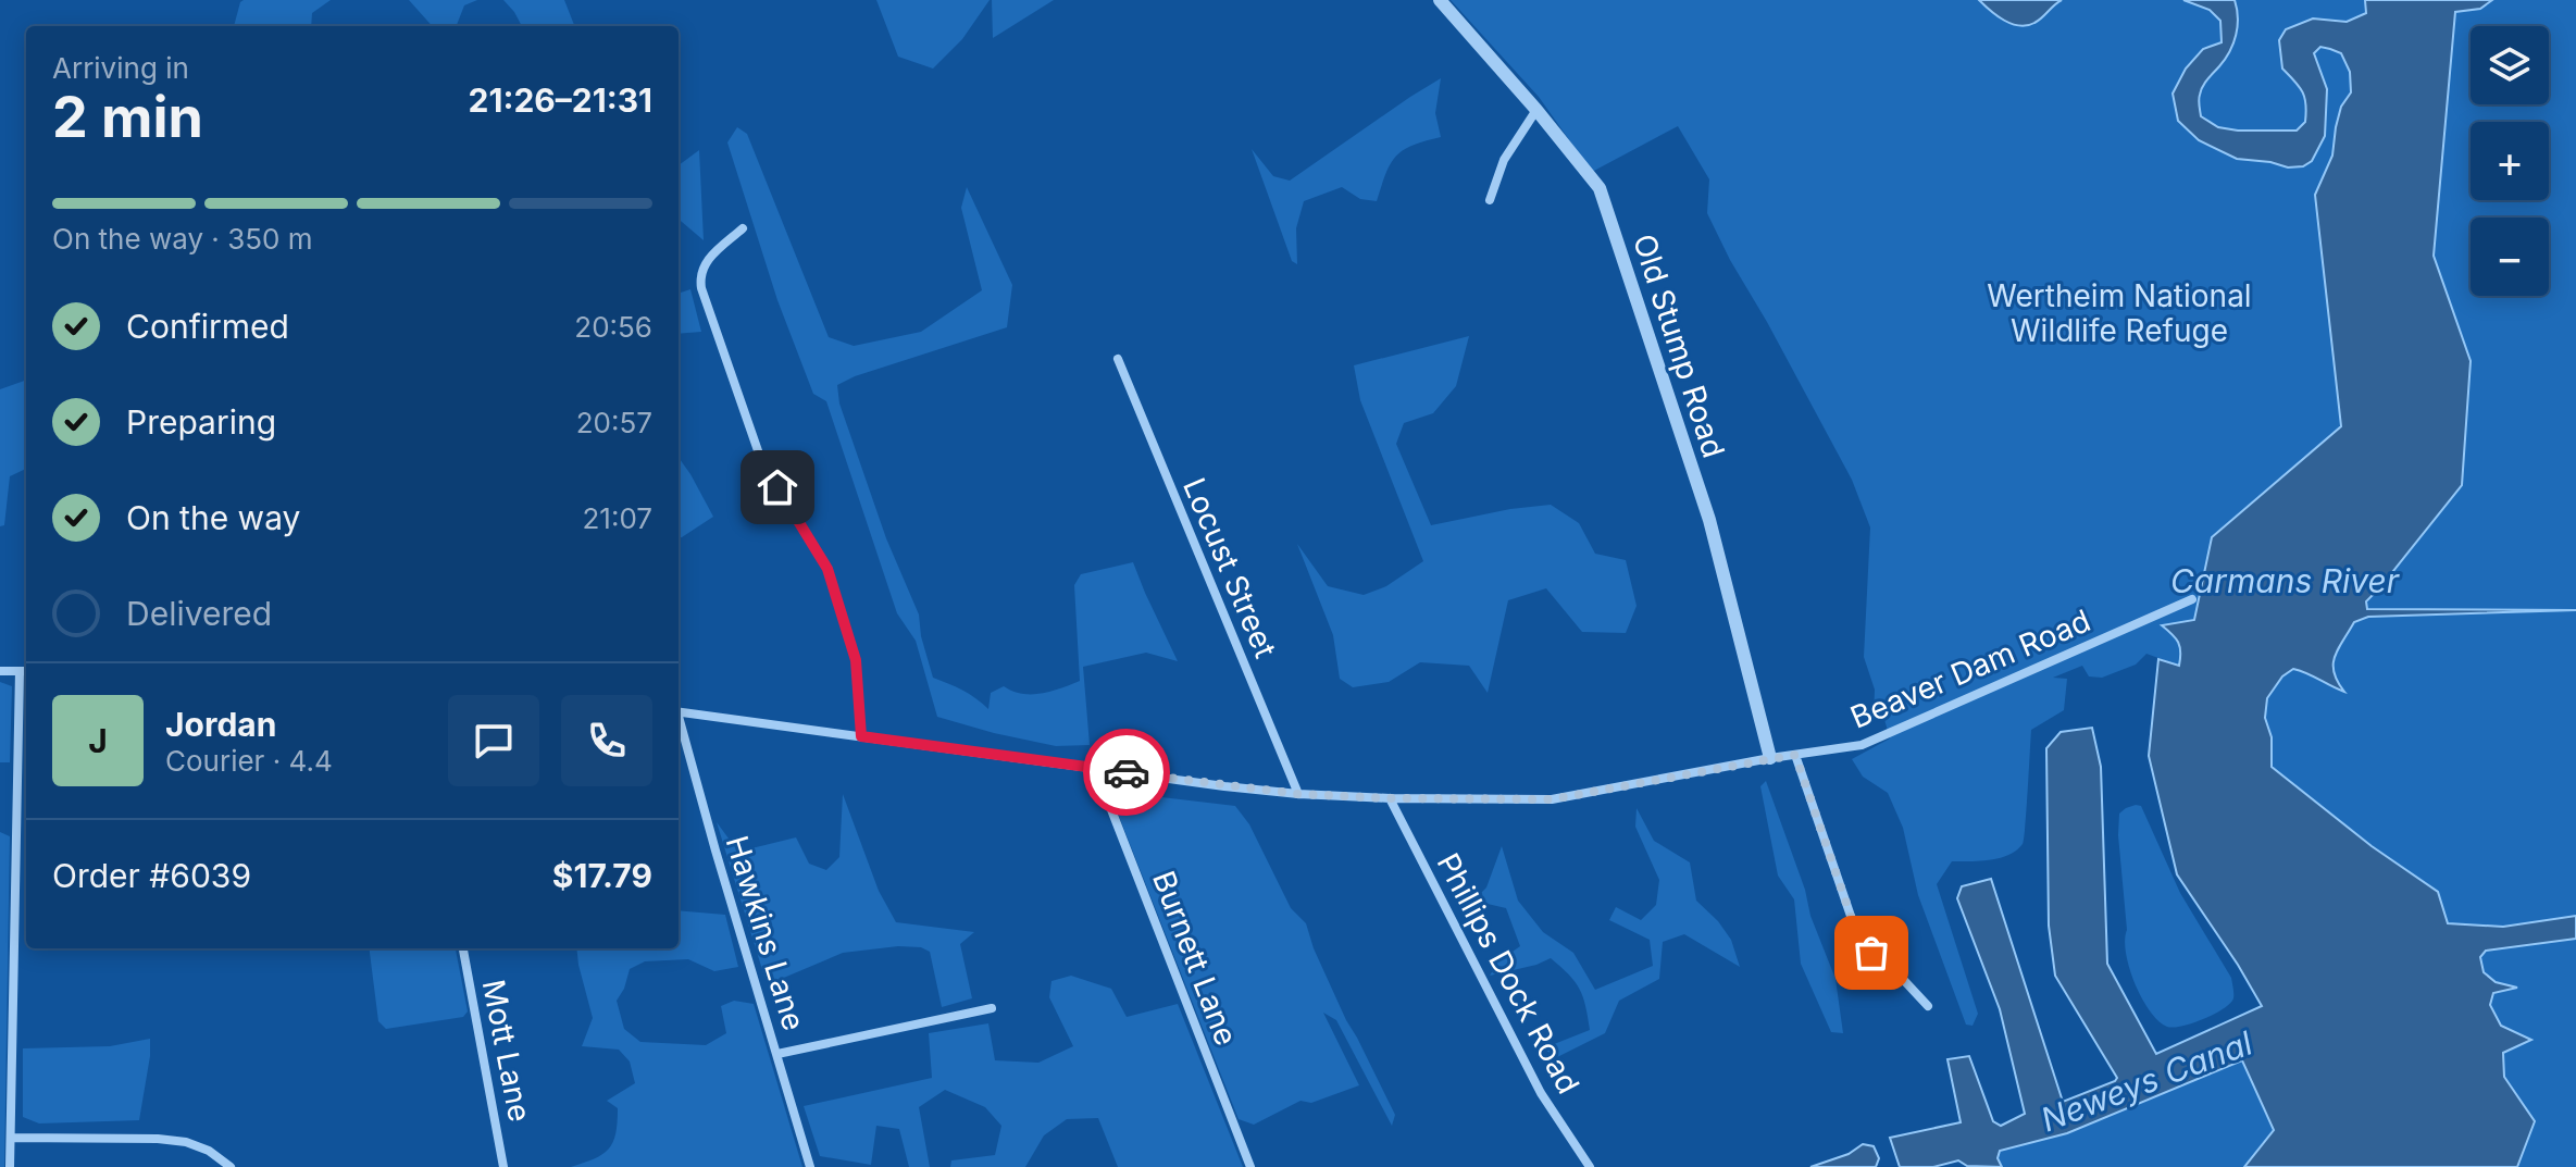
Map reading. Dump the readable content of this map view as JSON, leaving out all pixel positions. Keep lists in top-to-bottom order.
{
  "streets": {
    "street": [
      "Old Stump Road",
      "Locust Street",
      "Beaver Dam Road",
      "Hawkins Lane",
      "Burnett Lane",
      "Phillips Dock Road",
      "Mott Lane"
    ]
  },
  "crossings": [
    ["Old Stump Road", "Beaver Dam Road"],
    ["Locust Street", "Beaver Dam Road"],
    ["Beaver Dam Road", "Burnett Lane"],
    ["Beaver Dam Road", "Phillips Dock Road"]
  ],
  "water": ["Carmans River", "Neweys Canal"],
  "parks": ["Wertheim National Wildlife Refuge"],
  "page": {
    "map_buttons": ["+", "−"],
    "heading": ["2 min", "Arriving in", "21:26–21:31"],
    "panel": [
      "Jordan",
      "Courier · 4.4",
      "Order #6039",
      "$17.79"
    ],
    "bar": "On the way · 350 m",
    "list": [
      ["Confirmed", "20:56"],
      ["Preparing", "20:57"],
      ["On the way", "21:07"],
      "Delivered"
    ],
    "round": "J"
  }
}
